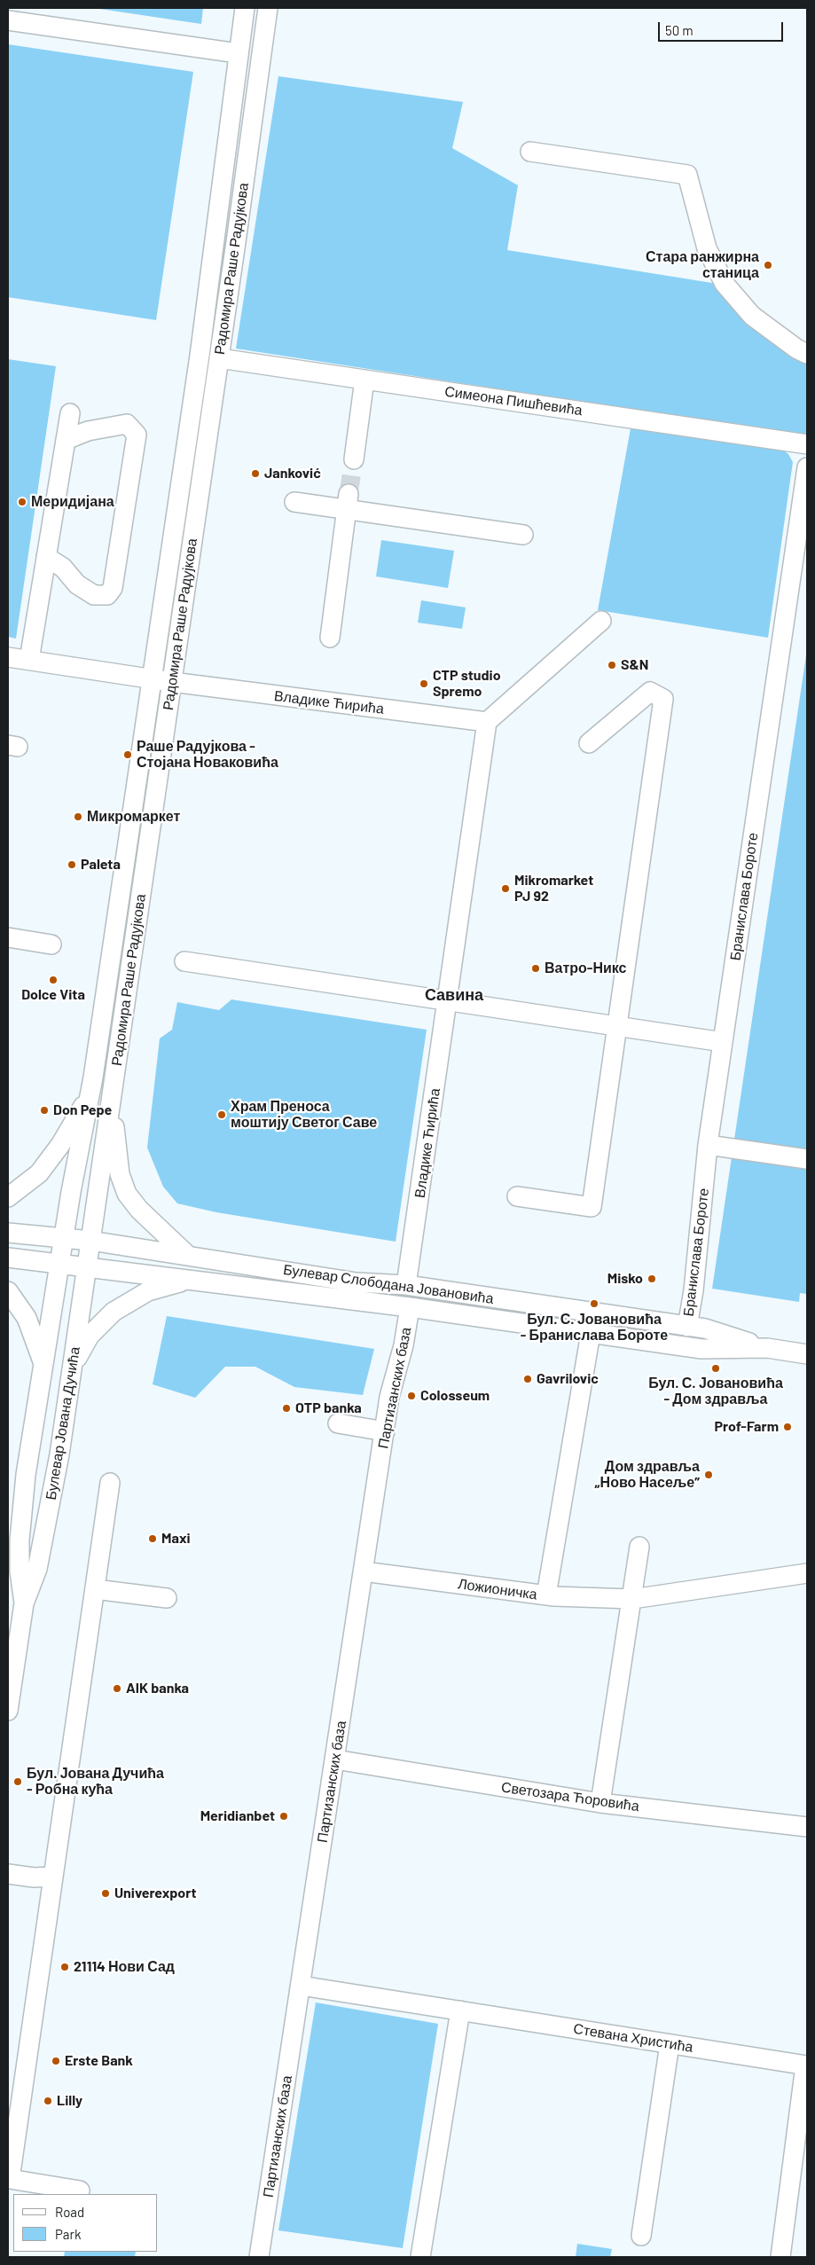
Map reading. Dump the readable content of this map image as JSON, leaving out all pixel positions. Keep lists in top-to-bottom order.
{
  "streets": {
    "street": [
      "Радомира Раше Радујкова",
      "Симеона Пишћевића",
      "Владике Ћирића",
      "Бранислава Бороте",
      "Булевар Слободана Јовановића",
      "Партизанских база",
      "Булевар Јована Дучића",
      "Ложионичка",
      "Светозара Ћоровића",
      "Стевана Христића"
    ]
  },
  "crossings": [
    ["Радомира Раше Радујкова", "Симеона Пишћевића"],
    ["Радомира Раше Радујкова", "Владике Ћирића"],
    ["Радомира Раше Радујкова", "Булевар Слободана Јовановића"],
    ["Радомира Раше Радујкова", "Булевар Јована Дучића"],
    ["Владике Ћирића", "Булевар Слободана Јовановића"],
    ["Бранислава Бороте", "Булевар Слободана Јовановића"],
    ["Булевар Слободана Јовановића", "Партизанских база"],
    ["Булевар Слободана Јовановића", "Булевар Јована Дучића"],
    ["Партизанских база", "Ложионичка"],
    ["Партизанских база", "Светозара Ћоровића"],
    ["Партизанских база", "Стевана Христића"]
  ],
  "districts": ["Савина"],
  "places": [
    "Стара ранжирна станица",
    "Janković",
    "Меридијана",
    "S&N",
    "CTP studio Spremo",
    "Раше Радујкова - Стојана Новаковића",
    "Микромаркет",
    "Paleta",
    "Mikromarket PJ 92",
    "Ватро-Никс",
    "Dolce Vita",
    "Don Pepe",
    "Храм Преноса моштију Светог Саве",
    "Misko",
    "Бул. С. Јовановића - Бранислава Бороте",
    "Бул. С. Јовановића - Дом здравља",
    "Gavrilovic",
    "Colosseum",
    "OTP banka",
    "Prof-Farm",
    "Дом здравља „Ново Насеље”",
    "Maxi",
    "AIK banka",
    "Бул. Јована Дучића - Робна кућа",
    "Meridianbet",
    "Univerexport",
    "21114 Нови Сад",
    "Erste Bank",
    "Lilly"
  ],
  "legend": ["Road", "Park"],
  "scale_bar": "50 m"
}
